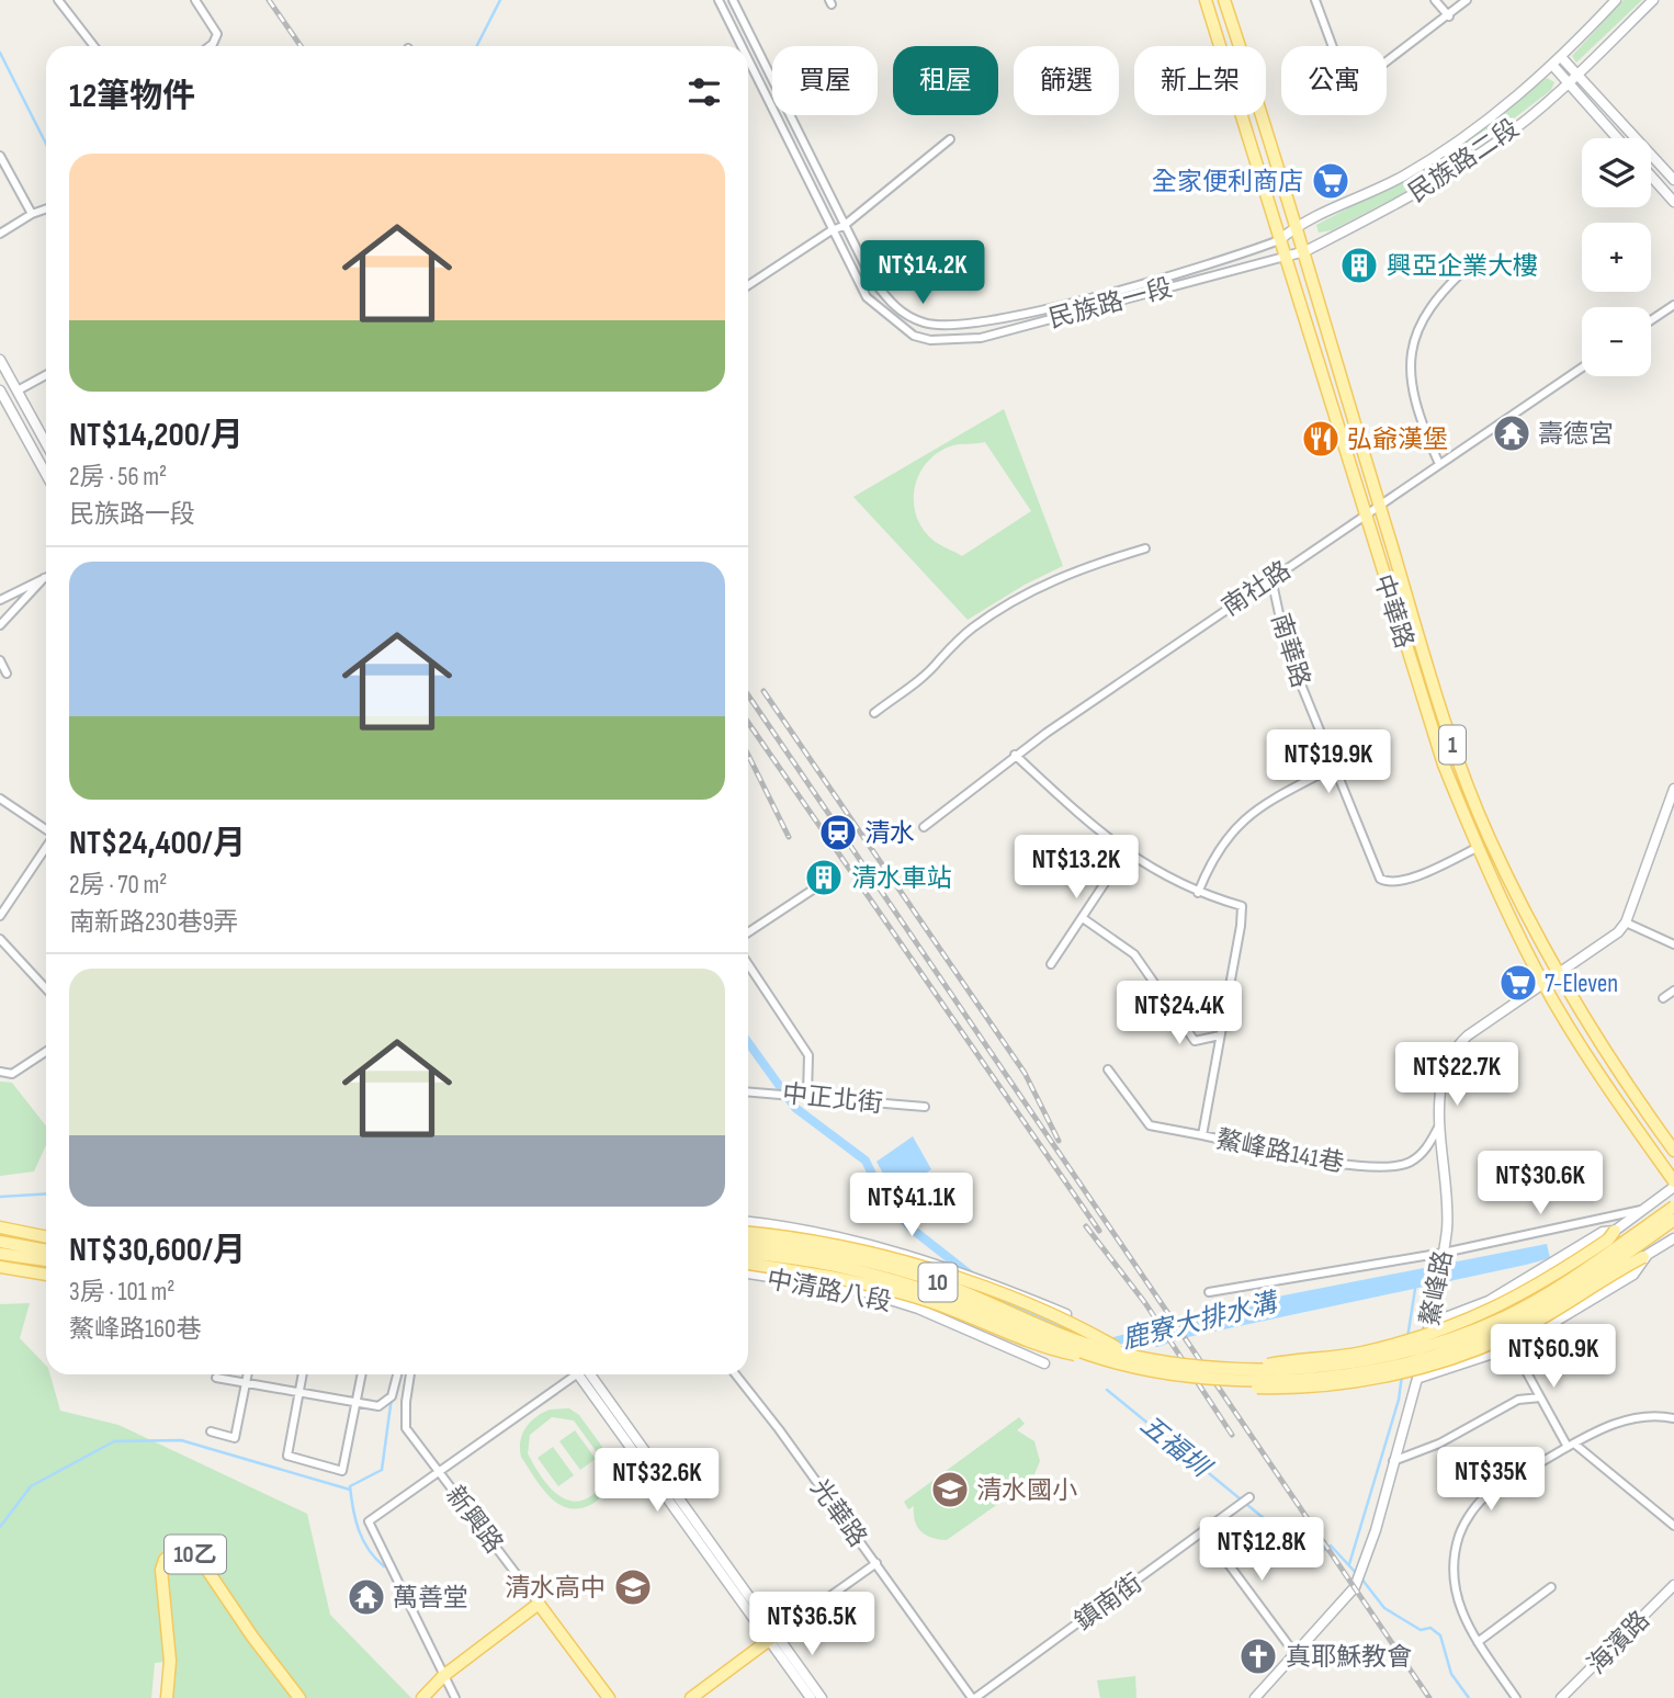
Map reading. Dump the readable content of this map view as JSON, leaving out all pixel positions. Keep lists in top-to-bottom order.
{
  "streets": {
    "main road": [
      "中華路",
      "1",
      "10",
      "新興路",
      "10乙"
    ],
    "street": [
      "民族路二段",
      "民族路一段",
      "南社路",
      "南華路",
      "中正北街",
      "鰲峰路141巷",
      "鰲峰路",
      "中清路八段",
      "光華路",
      "鎮南街",
      "海濱路"
    ]
  },
  "crossings": [
    ["民族路二段", "民族路一段"],
    ["民族路二段", "中華路"],
    ["民族路一段", "中華路"],
    ["南社路", "中華路"],
    ["南社路", "南華路"],
    ["中華路", "南華路"],
    ["中華路", "鰲峰路"],
    ["鰲峰路141巷", "鰲峰路"],
    ["光華路", "鎮南街"]
  ],
  "water": ["鹿寮大排水溝", "五福圳"],
  "places": {
    "supermarket": ["全家便利商店", "7-Eleven"],
    "building": ["興亞企業大樓", "清水車站"],
    "temple": ["壽德宮", "萬善堂"],
    "restaurant": ["弘爺漢堡"],
    "station": ["清水"],
    "school or university": ["清水國小", "清水高中"],
    "church": ["真耶穌教會"]
  },
  "page": {
    "chip": [
      "買屋",
      "租屋",
      "篩選",
      "新上架",
      "公寓"
    ],
    "heading": "12筆物件",
    "map_buttons": ["+", "−"],
    "list": [
      {
        "name": "NT$14,200/月",
        "note": "2房 · 56 m² · 民族路一段"
      },
      {
        "name": "NT$24,400/月",
        "note": "2房 · 70 m² · 南新路230巷9弄"
      },
      {
        "name": "NT$30,600/月",
        "note": "3房 · 101 m² · 鰲峰路160巷"
      }
    ],
    "price": [
      "NT$14.2K",
      "NT$19.9K",
      "NT$13.2K",
      "NT$24.4K",
      "NT$22.7K",
      "NT$30.6K",
      "NT$41.1K",
      "NT$60.9K",
      "NT$35K",
      "NT$32.6K",
      "NT$12.8K",
      "NT$36.5K"
    ]
  }
}
